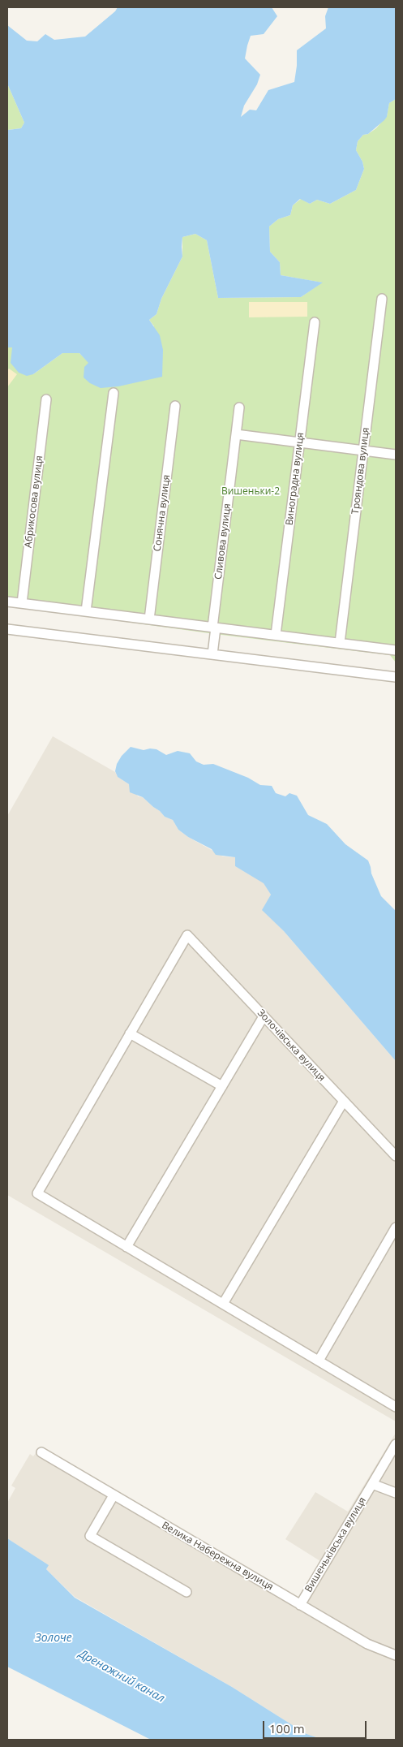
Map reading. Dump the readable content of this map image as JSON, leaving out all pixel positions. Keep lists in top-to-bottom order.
{
  "streets": {
    "street": [
      "Трояндова вулиця",
      "Виноградна вулиця",
      "Абрикосова вулиця",
      "Сонячна вулиця",
      "Сливова вулиця",
      "Золочівська вулиця",
      "Вишеньківська вулиця",
      "Велика Набережна вулиця"
    ]
  },
  "crossings": [
    ["Вишеньківська вулиця", "Велика Набережна вулиця"]
  ],
  "water": ["Золоче", "Дренажний канал"],
  "parks": ["Вишеньки-2"],
  "scale_bar": "100 m"
}
